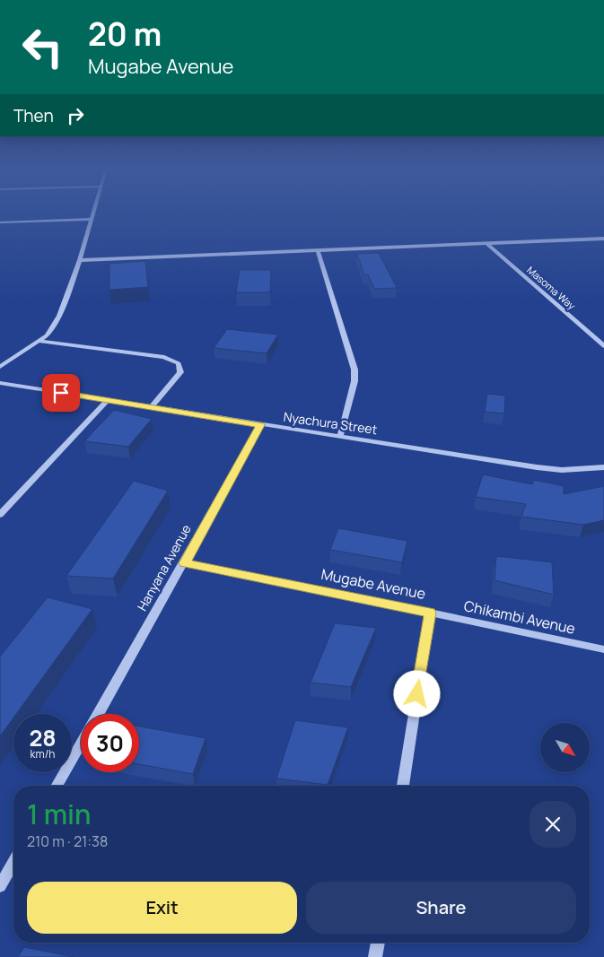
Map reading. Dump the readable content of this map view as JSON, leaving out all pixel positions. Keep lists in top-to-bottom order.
{
  "streets": {
    "street": [
      "Masoma Way",
      "Nyachura Street",
      "Hanyana Avenue",
      "Mugabe Avenue",
      "Chikambi Avenue"
    ]
  },
  "crossings": [
    ["Nyachura Street", "Hanyana Avenue"],
    ["Hanyana Avenue", "Mugabe Avenue"],
    ["Mugabe Avenue", "Chikambi Avenue"]
  ],
  "north": "bottom right",
  "page": {
    "turn": ["20 m", "Mugabe Avenue"],
    "then": "Then",
    "speed": "28 km/h",
    "limit": "30",
    "heading": ["1 min", "210 m · 21:38"],
    "buttons": ["Exit", "Share"]
  }
}
